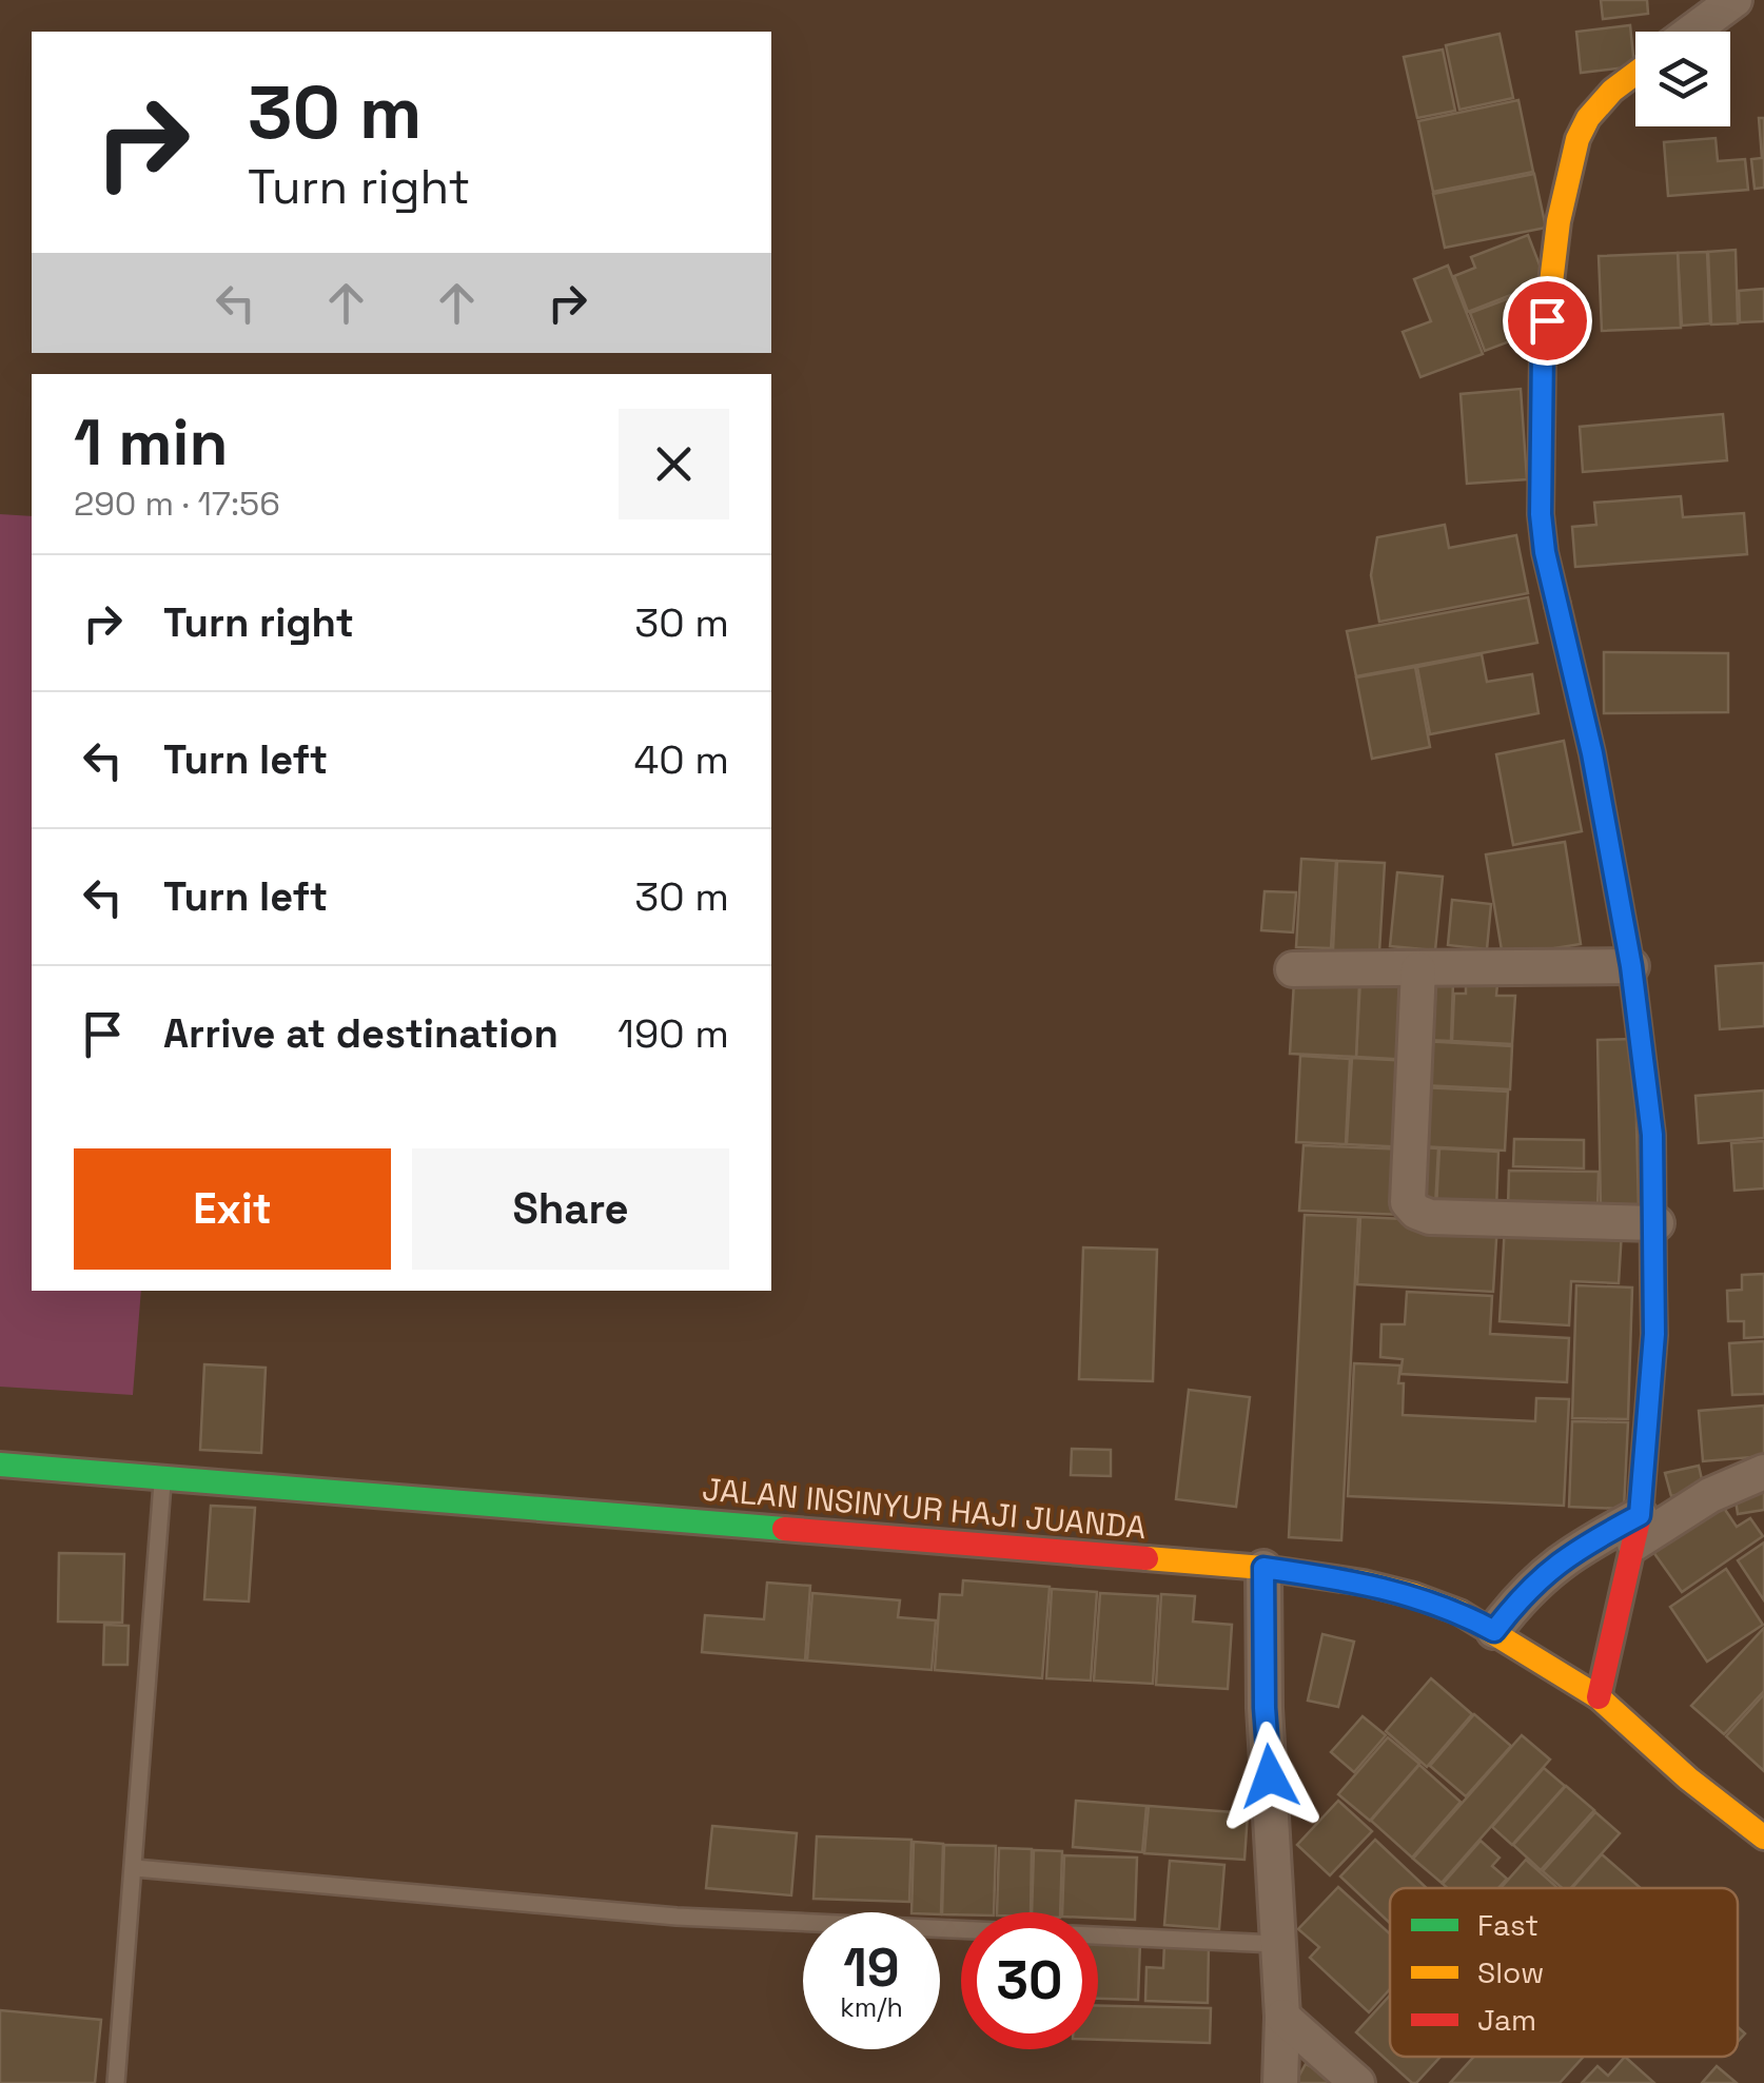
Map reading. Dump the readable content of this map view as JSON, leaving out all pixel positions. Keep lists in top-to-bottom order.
{
  "streets": {
    "main road": ["JALAN INSINYUR HAJI JUANDA"]
  },
  "legend": ["Fast", "Slow", "Jam"],
  "page": {
    "turn": ["30 m", "Turn right"],
    "heading": ["1 min", "290 m · 17:56"],
    "list": [
      {
        "name": "Turn right",
        "value": "30 m"
      },
      {
        "name": "Turn left",
        "value": "40 m"
      },
      {
        "name": "Turn left",
        "value": "30 m"
      },
      {
        "name": "Arrive at destination",
        "value": "190 m"
      }
    ],
    "buttons": ["Exit", "Share"],
    "speed": "19 km/h",
    "limit": "30"
  }
}
